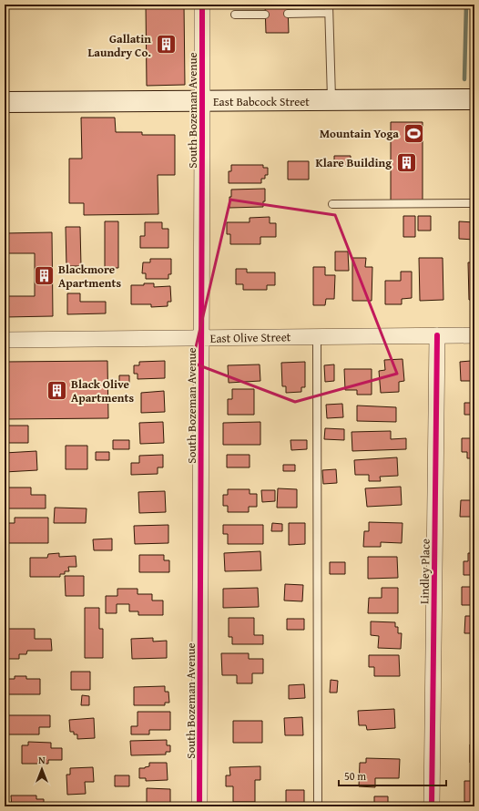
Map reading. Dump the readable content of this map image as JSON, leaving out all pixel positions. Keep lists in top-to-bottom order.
{
  "streets": {
    "street": [
      "East Babcock Street",
      "South Bozeman Avenue",
      "East Olive Street",
      "Lindley Place"
    ]
  },
  "crossings": [
    ["East Babcock Street", "South Bozeman Avenue"],
    ["South Bozeman Avenue", "East Olive Street"],
    ["East Olive Street", "Lindley Place"]
  ],
  "places": {
    "building": [
      "Gallatin Laundry Co.",
      "Klare Building",
      "Blackmore Apartments",
      "Black Olive Apartments"
    ],
    "sports": ["Mountain Yoga"]
  },
  "scale_bar": "50 m",
  "north": "top"
}
